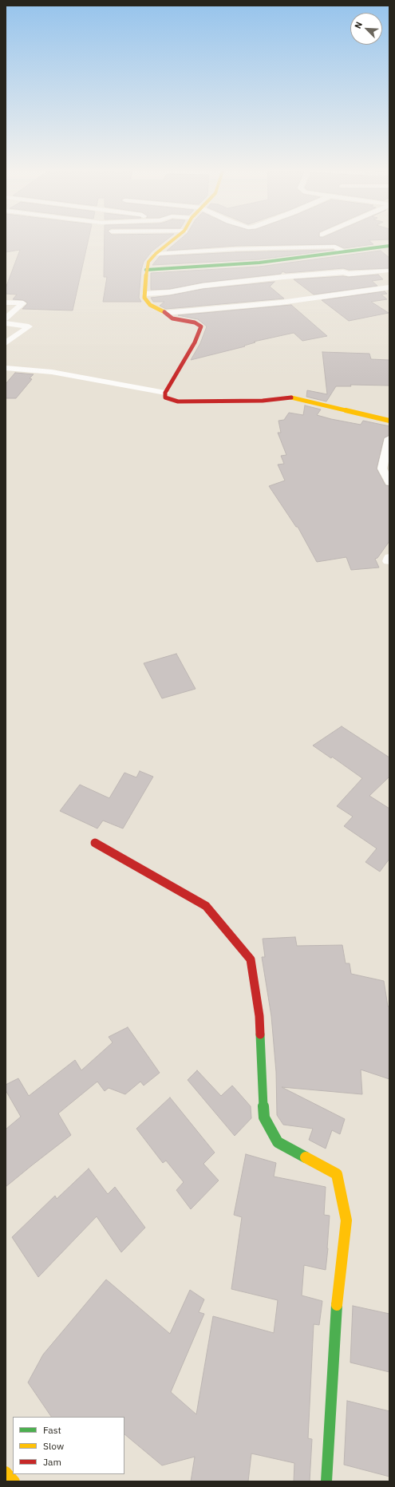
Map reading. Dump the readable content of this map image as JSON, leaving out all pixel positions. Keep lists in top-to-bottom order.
{
  "legend": ["Fast", "Slow", "Jam"],
  "north": "top left"
}
